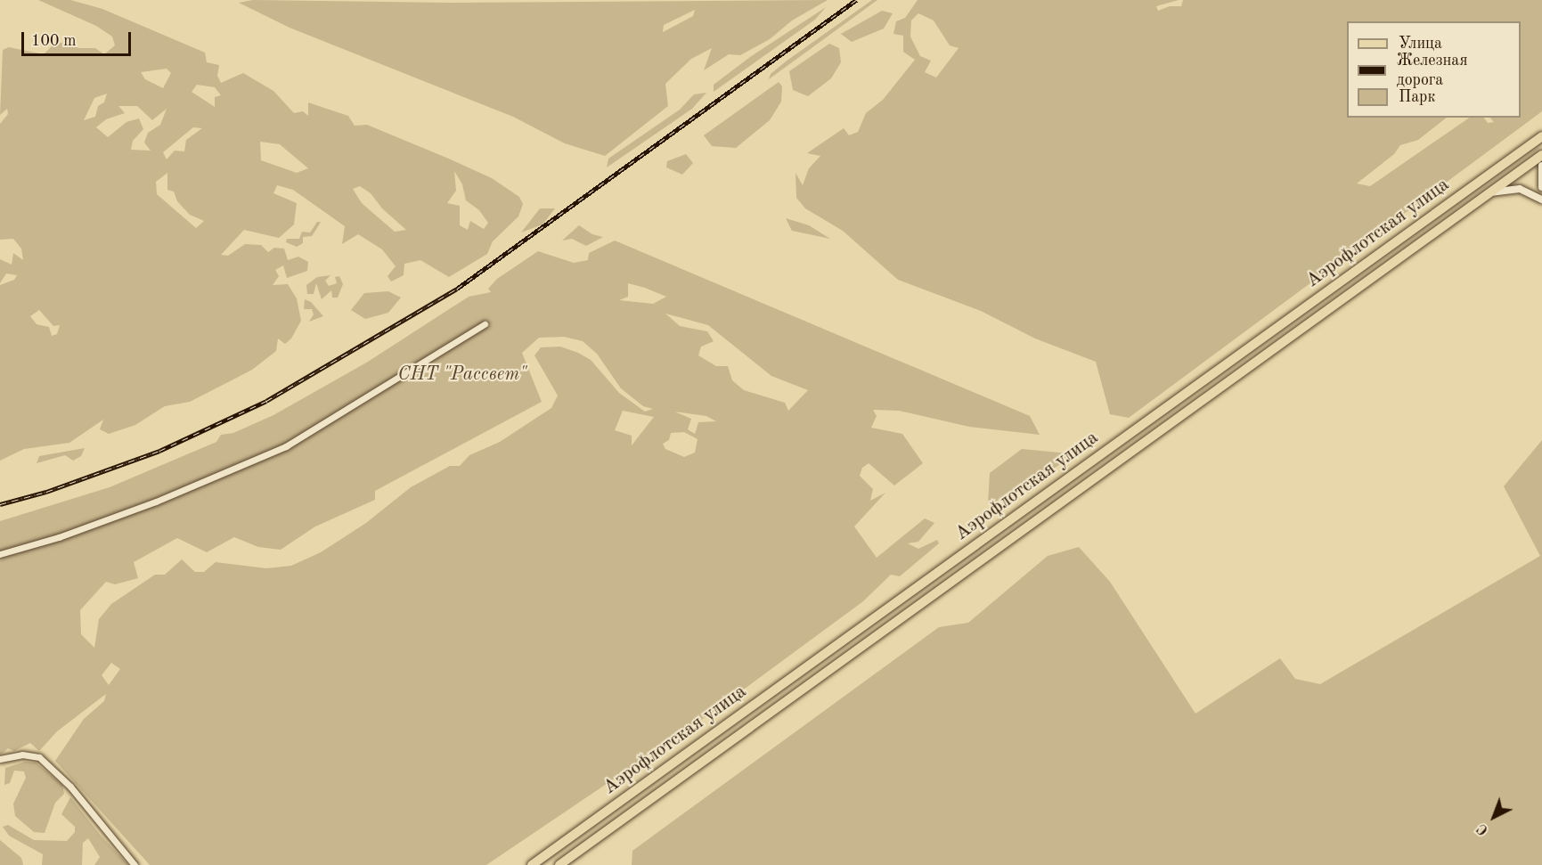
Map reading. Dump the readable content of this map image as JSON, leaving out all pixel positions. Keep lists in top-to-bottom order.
{
  "streets": {
    "main road": ["Аэрофлотская улица"]
  },
  "parks": ["СНТ \"Рассвет\""],
  "legend": ["Улица", "Железная дорога", "Парк"],
  "scale_bar": "100 m",
  "north": "bottom left"
}
